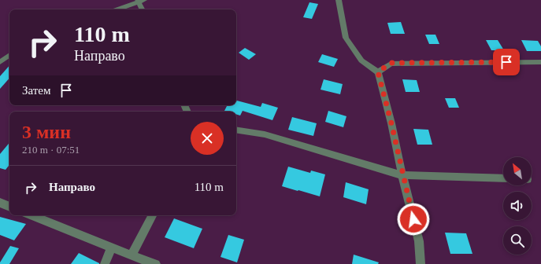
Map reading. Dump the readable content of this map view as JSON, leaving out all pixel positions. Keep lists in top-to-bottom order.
{
  "north": "top left",
  "page": {
    "turn": ["110 m", "Направо"],
    "then": "Затем",
    "heading": ["3 мин", "210 m · 07:51"],
    "list": [
      {
        "name": "Направо",
        "value": "110 m"
      }
    ]
  }
}
